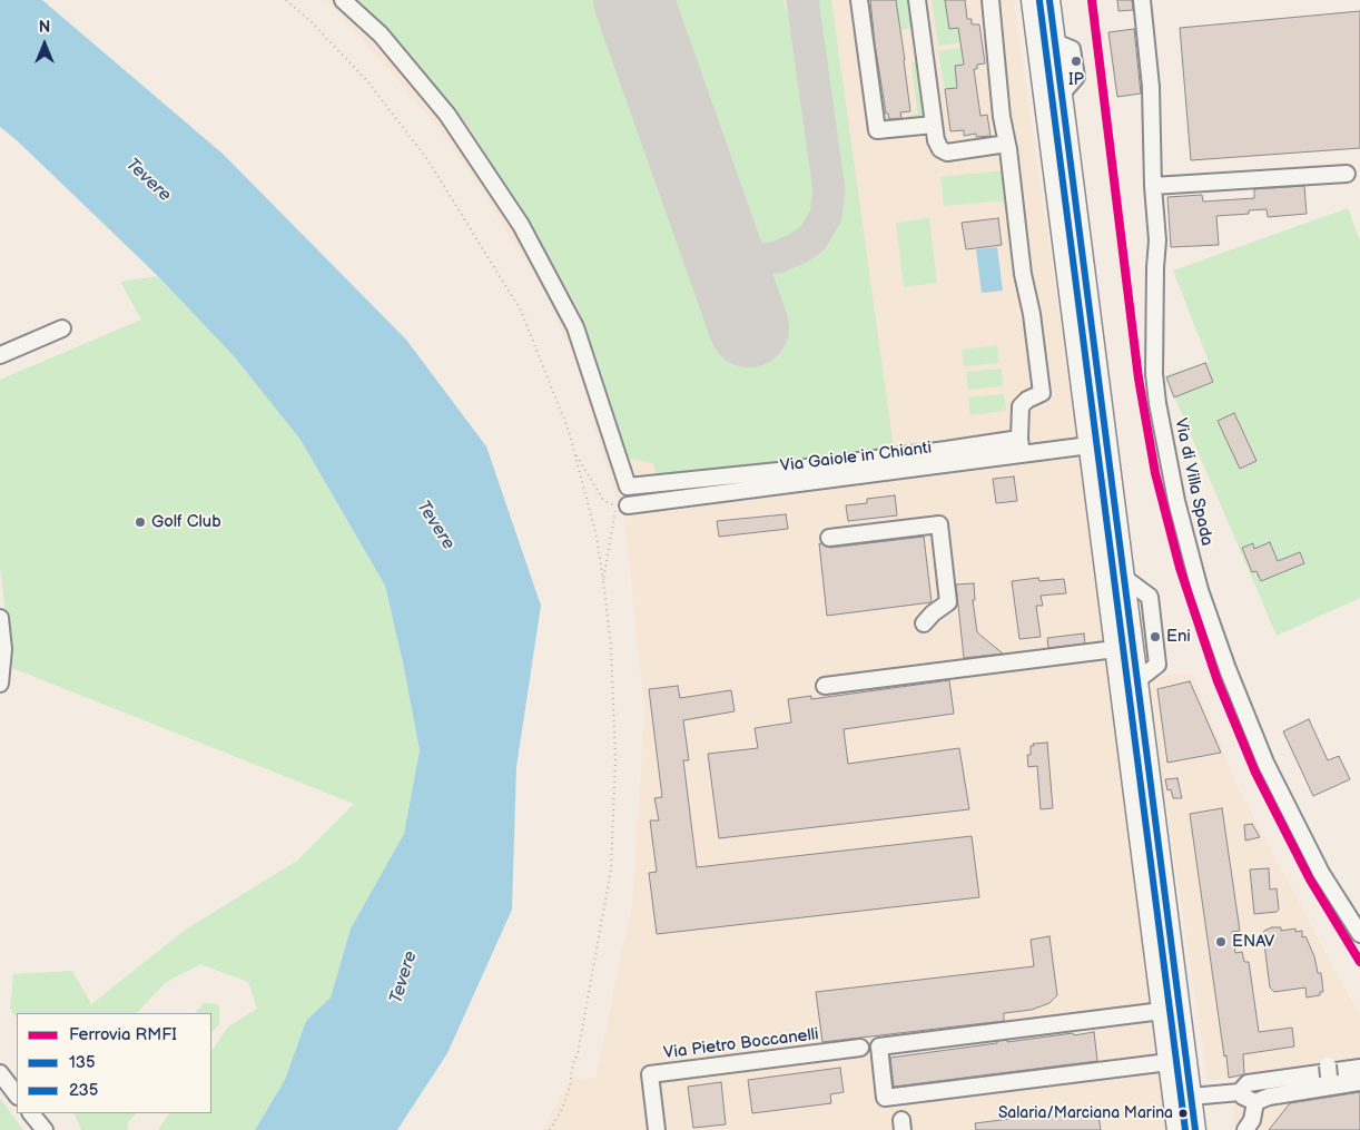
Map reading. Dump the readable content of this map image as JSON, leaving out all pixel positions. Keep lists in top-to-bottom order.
{
  "streets": {
    "street": ["Via Gaiole in Chianti", "Via di Villa Spada", "Via Pietro Boccanelli"]
  },
  "water": ["Tevere"],
  "places": [
    "IP",
    "Golf Club",
    "Eni",
    "ENAV",
    "Salaria/Marciana Marina"
  ],
  "lines": ["rail line RMFI", "transit line 135", "transit line 235"],
  "legend": ["Ferrovia RMFI", "135", "235"],
  "north": "top"
}
